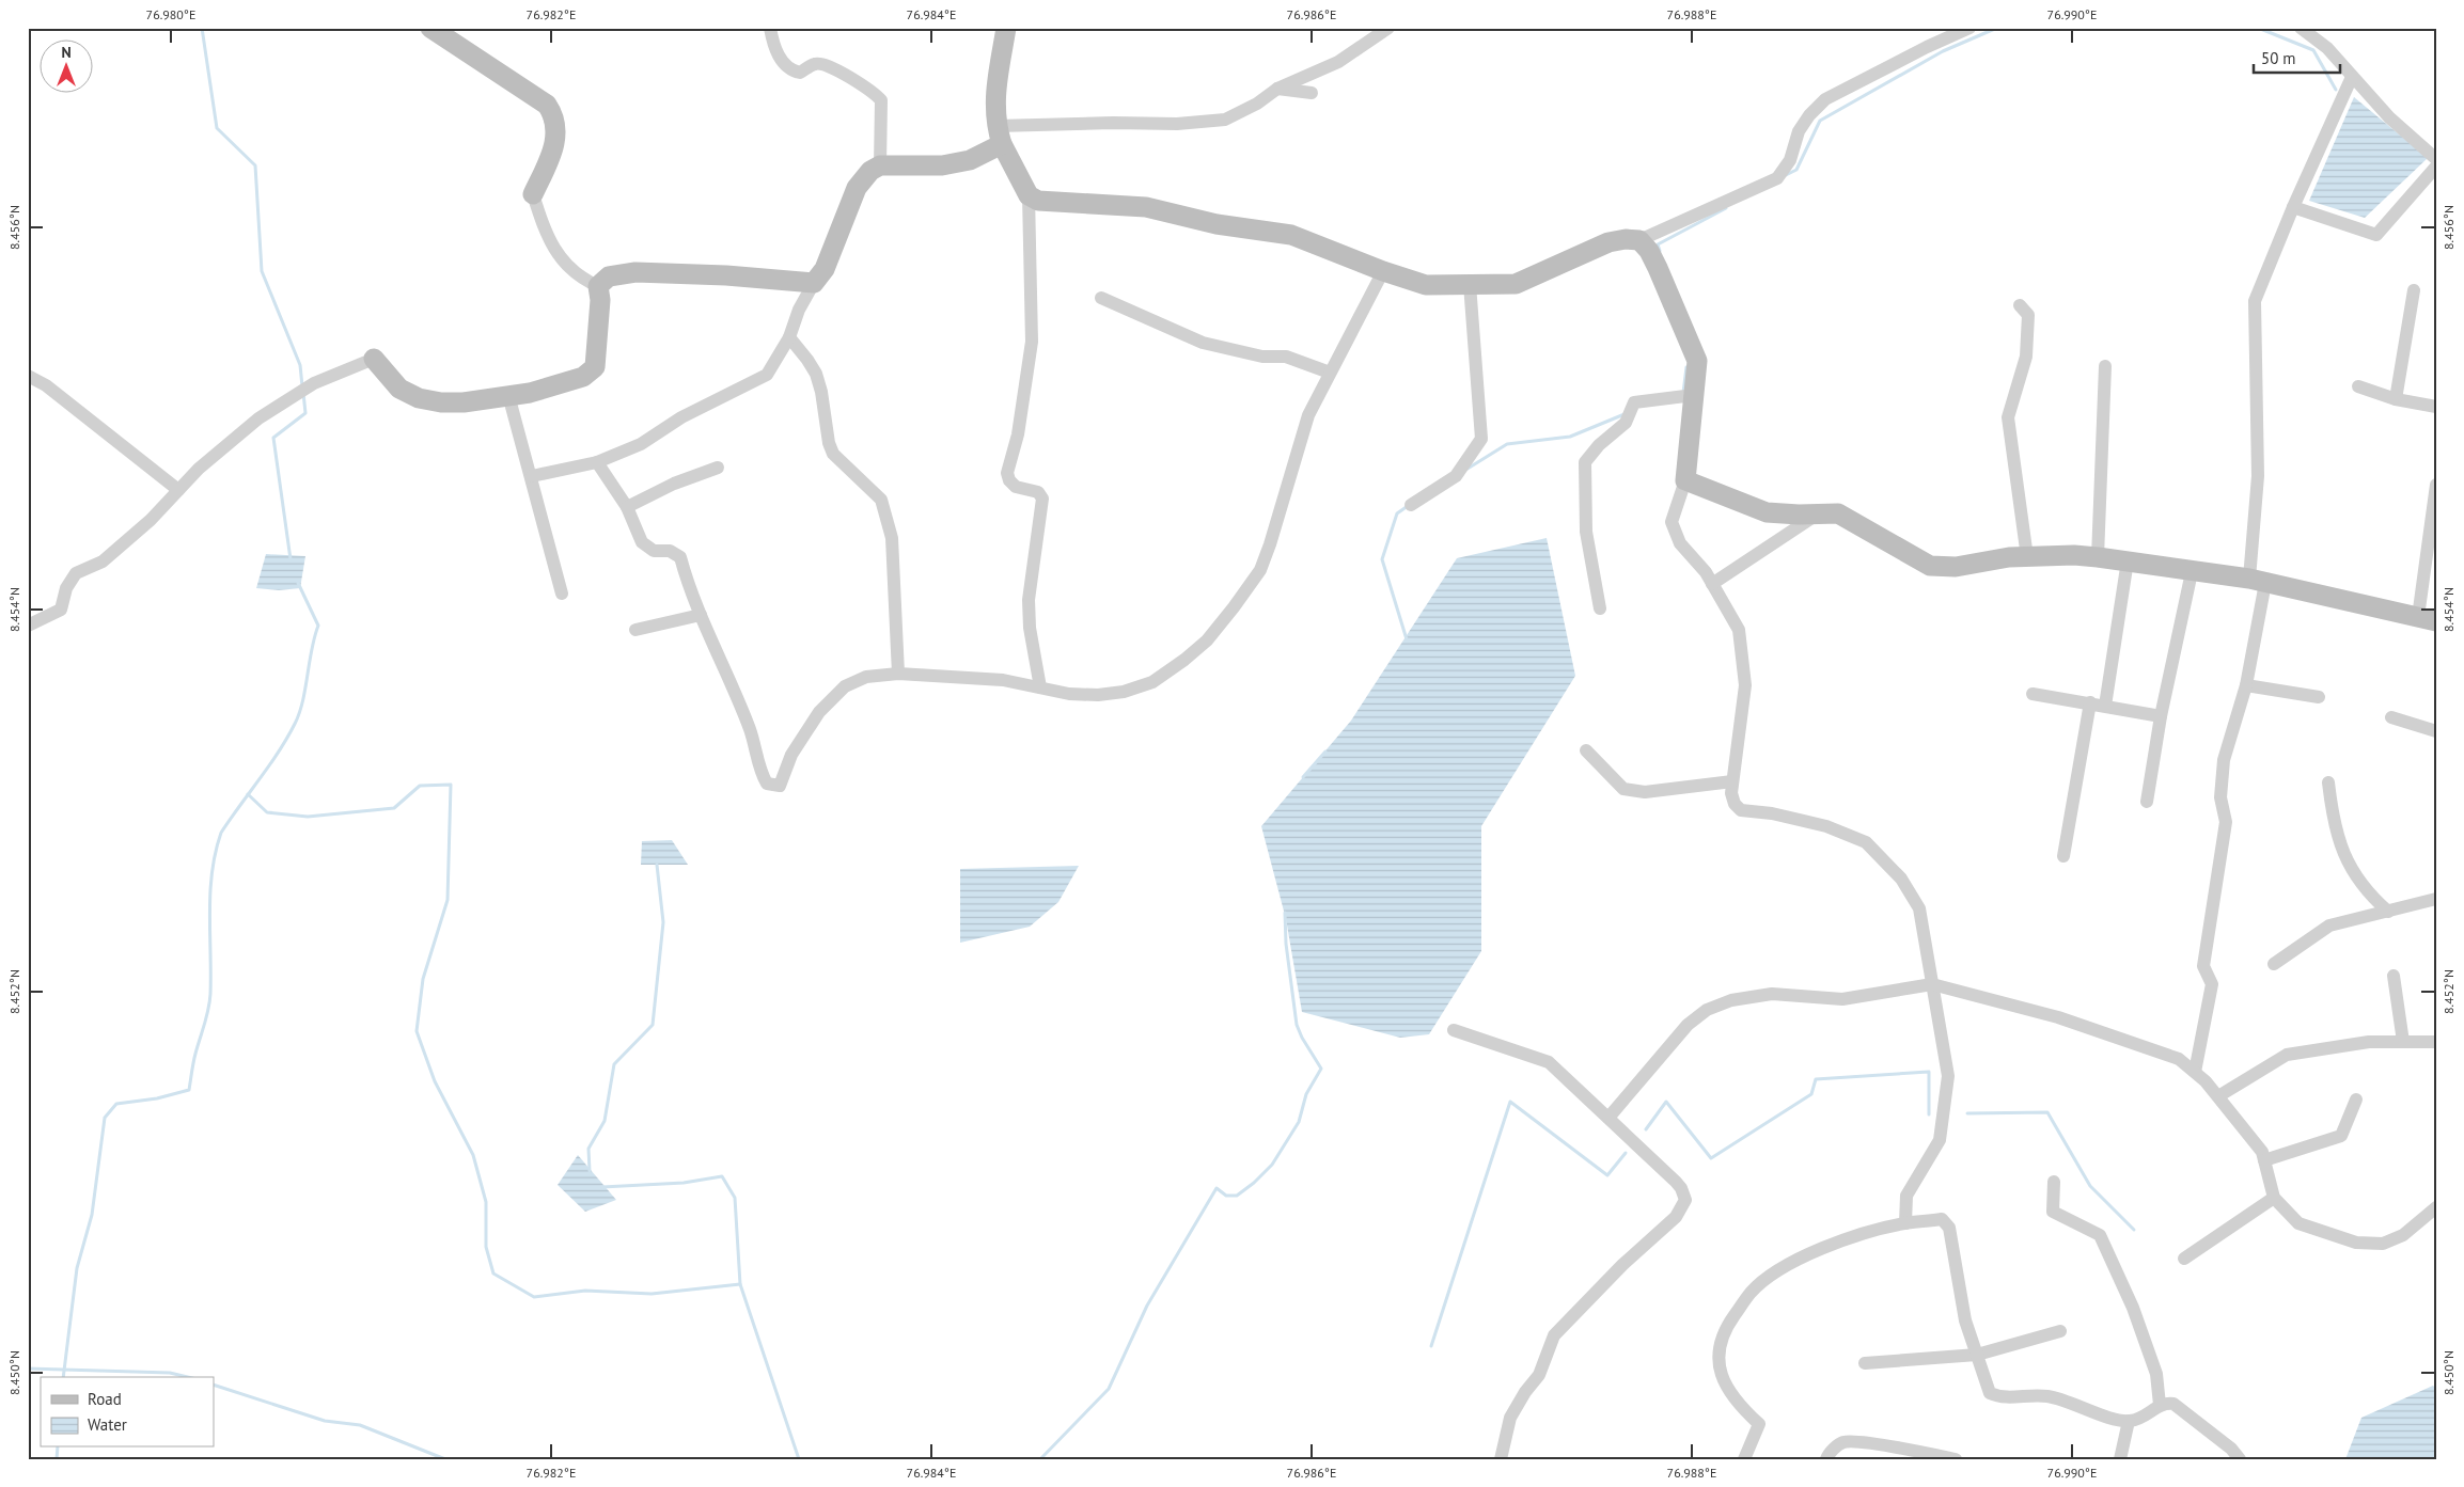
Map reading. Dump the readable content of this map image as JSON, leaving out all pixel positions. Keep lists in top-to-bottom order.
{
  "legend": ["Road", "Water"],
  "scale_bar": "50 m",
  "north": "top",
  "coordinates": [
    "76.980°E",
    "76.982°E",
    "76.984°E",
    "76.986°E",
    "76.988°E",
    "76.990°E",
    "8.456°N",
    "8.454°N",
    "8.452°N",
    "8.450°N"
  ]
}
